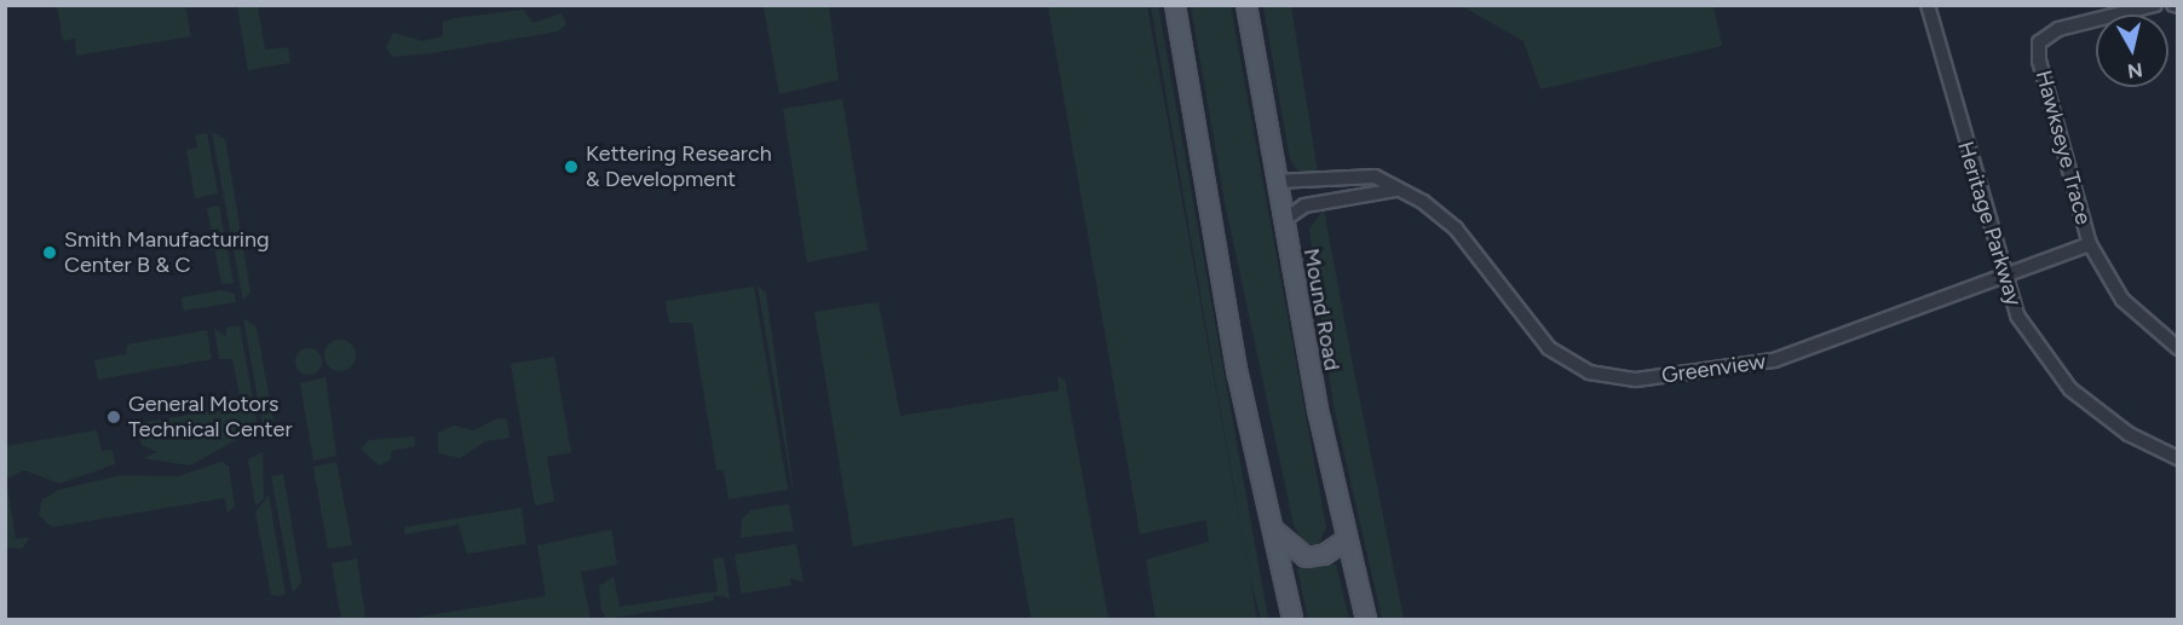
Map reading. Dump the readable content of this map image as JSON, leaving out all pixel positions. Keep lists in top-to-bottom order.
{
  "streets": {
    "main road": ["Mound Road"],
    "street": ["Hawkseye Trace", "Heritage Parkway", "Greenview"]
  },
  "crossings": [
    ["Hawkseye Trace", "Greenview"],
    ["Heritage Parkway", "Greenview"],
    ["Mound Road", "Greenview"]
  ],
  "places": ["Kettering Research & Development", "Smith Manufacturing Center B & C", "General Motors Technical Center"],
  "north": "bottom"
}
